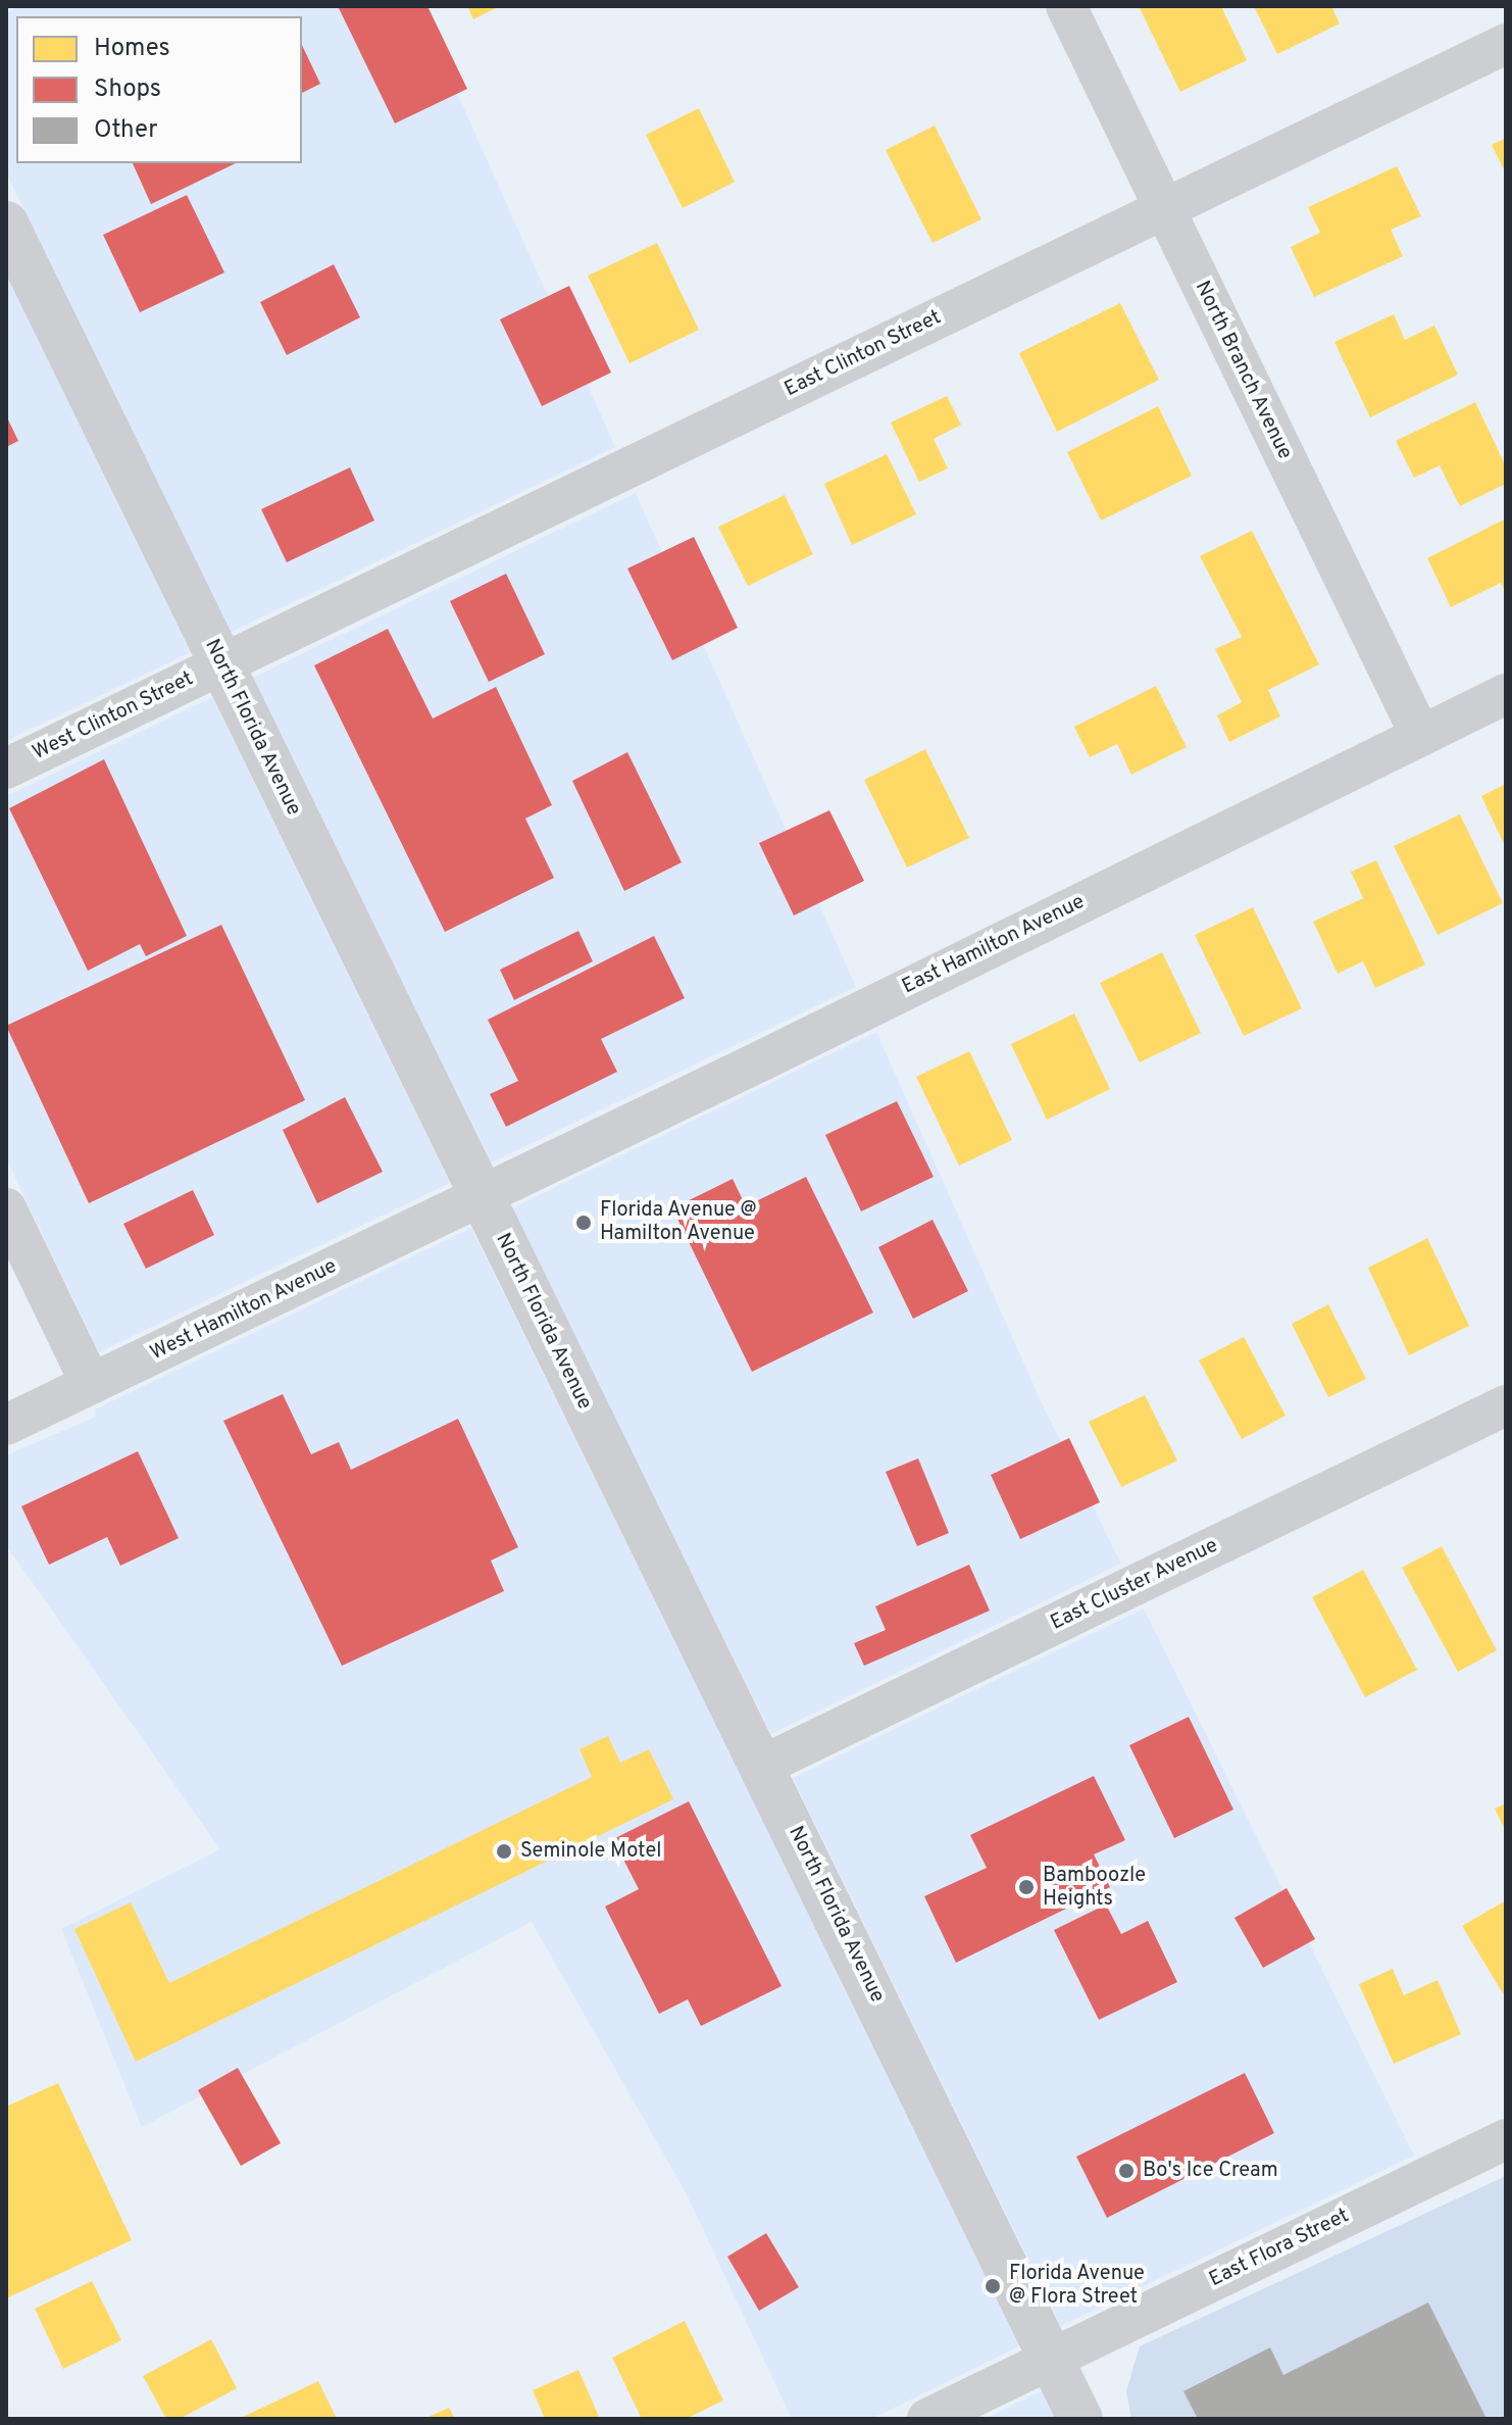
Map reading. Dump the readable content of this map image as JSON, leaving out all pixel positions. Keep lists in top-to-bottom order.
{
  "streets": {
    "main road": ["North Florida Avenue"],
    "street": [
      "East Clinton Street",
      "North Branch Avenue",
      "West Clinton Street",
      "East Hamilton Avenue",
      "West Hamilton Avenue",
      "East Cluster Avenue",
      "East Flora Street"
    ]
  },
  "crossings": [
    ["East Clinton Street", "North Branch Avenue"],
    ["East Clinton Street", "West Clinton Street"],
    ["East Clinton Street", "North Florida Avenue"],
    ["North Branch Avenue", "East Hamilton Avenue"],
    ["West Clinton Street", "North Florida Avenue"],
    ["North Florida Avenue", "East Hamilton Avenue"],
    ["North Florida Avenue", "West Hamilton Avenue"],
    ["North Florida Avenue", "East Cluster Avenue"],
    ["North Florida Avenue", "East Flora Street"],
    ["East Hamilton Avenue", "West Hamilton Avenue"]
  ],
  "places": [
    "Florida Avenue @ Hamilton Avenue",
    "Seminole Motel",
    "Bamboozle Heights",
    "Bo's Ice Cream",
    "Florida Avenue @ Flora Street"
  ],
  "legend": ["Homes", "Shops", "Other"]
}
